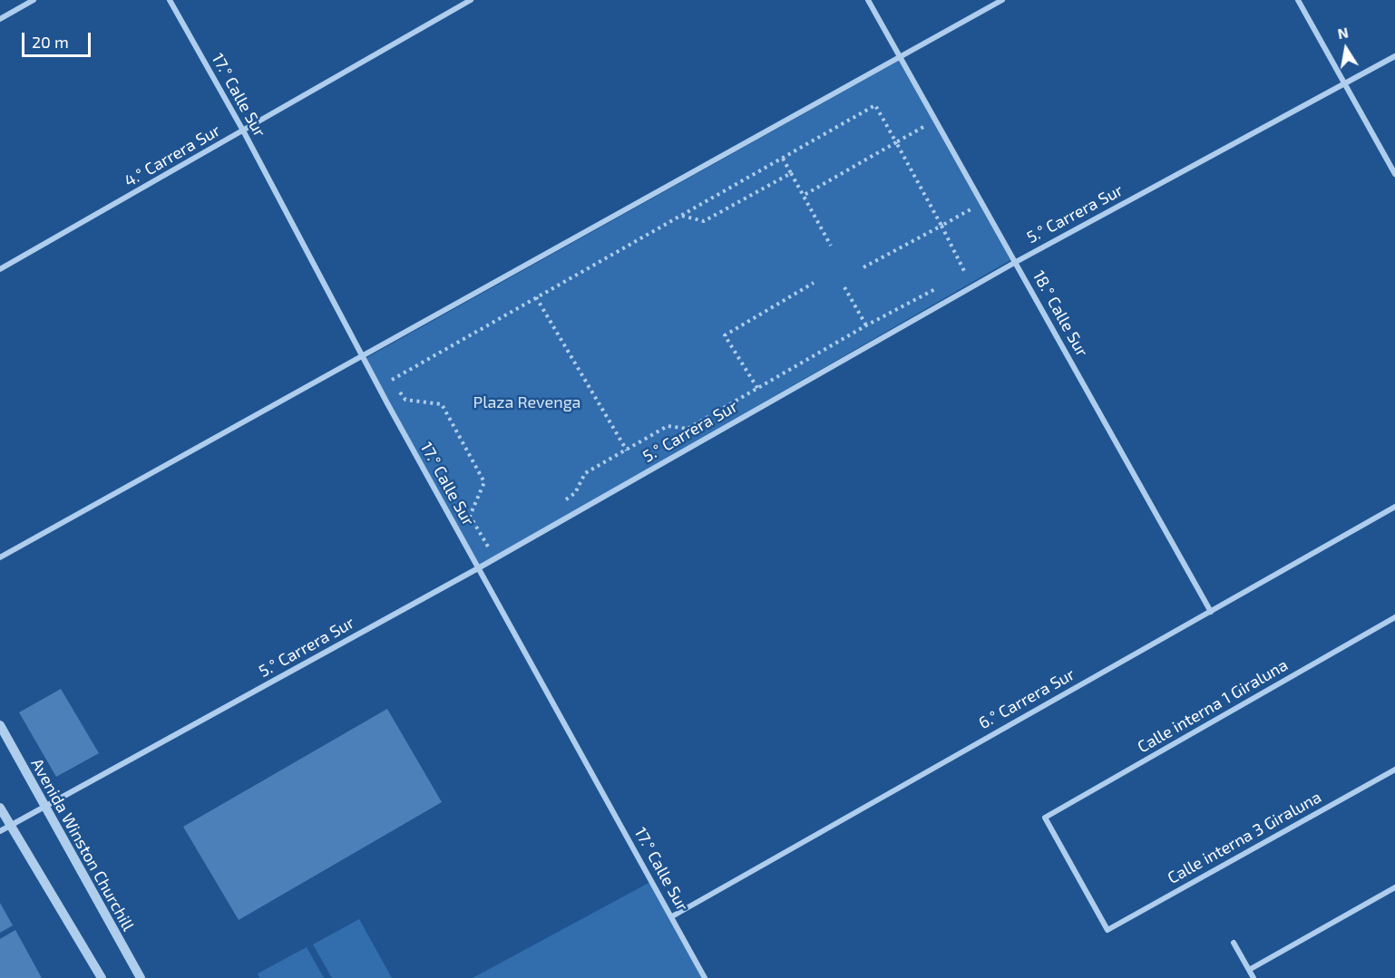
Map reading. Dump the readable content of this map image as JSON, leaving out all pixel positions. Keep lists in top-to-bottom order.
{
  "streets": {
    "street": [
      "17.° Calle Sur",
      "4.° Carrera Sur",
      "5.° Carrera Sur",
      "18.° Calle Sur",
      "6.° Carrera Sur",
      "Calle interna 1 Giraluna",
      "Calle interna 3 Giraluna",
      "Avenida Winston Churchill"
    ]
  },
  "crossings": [
    ["17.° Calle Sur", "4.° Carrera Sur"],
    ["17.° Calle Sur", "5.° Carrera Sur"],
    ["17.° Calle Sur", "6.° Carrera Sur"],
    ["5.° Carrera Sur", "18.° Calle Sur"],
    ["5.° Carrera Sur", "Avenida Winston Churchill"],
    ["18.° Calle Sur", "6.° Carrera Sur"],
    ["Calle interna 1 Giraluna", "Calle interna 3 Giraluna"]
  ],
  "parks": ["Plaza Revenga"],
  "scale_bar": "20 m",
  "north": "top"
}
